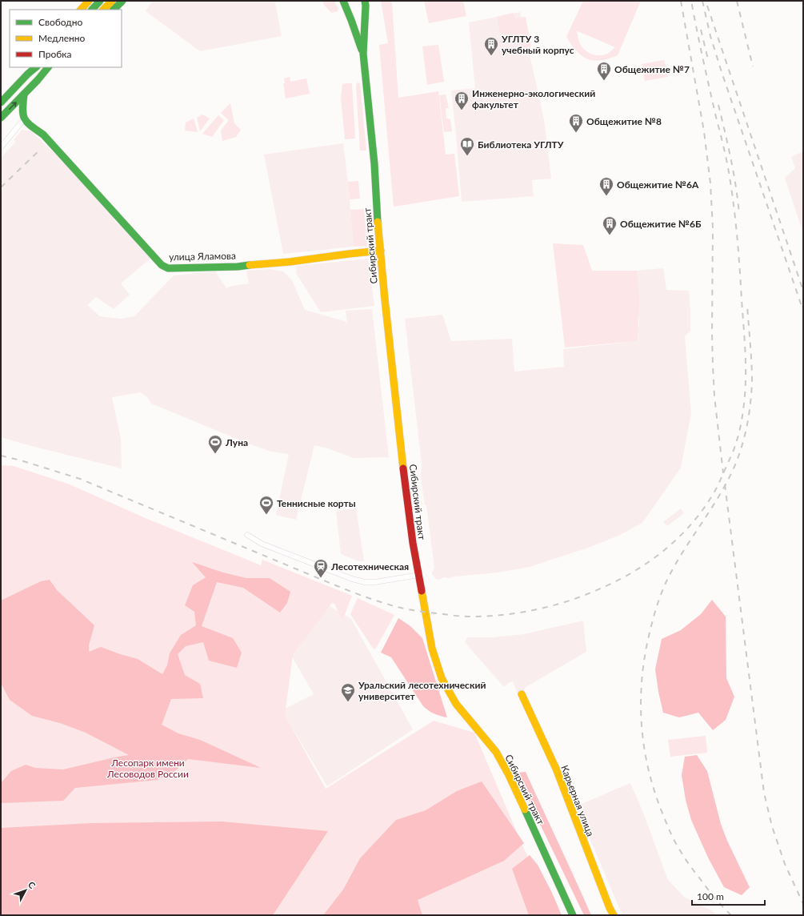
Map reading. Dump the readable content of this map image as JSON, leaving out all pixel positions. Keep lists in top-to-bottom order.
{
  "streets": {
    "main road": ["Сибирский тракт", "улица Яламова", "Карьерная улица"]
  },
  "crossings": [
    ["Сибирский тракт", "улица Яламова"]
  ],
  "parks": ["Лесопарк имени Лесоводов России"],
  "places": {
    "building": [
      "УГЛТУ 3 учебный корпус",
      "Общежитие №7",
      "Инженерно-экологический факультет",
      "Общежитие №8",
      "Общежитие №6А",
      "Общежитие №6Б"
    ],
    "library": ["Библиотека УГЛТУ"],
    "sports": ["Луна", "Теннисные корты"],
    "station": ["Лесотехническая"],
    "school or university": ["Уральский лесотехнический университет"]
  },
  "legend": ["Свободно", "Медленно", "Пробка"],
  "scale_bar": "100 m",
  "north": "top right"
}
